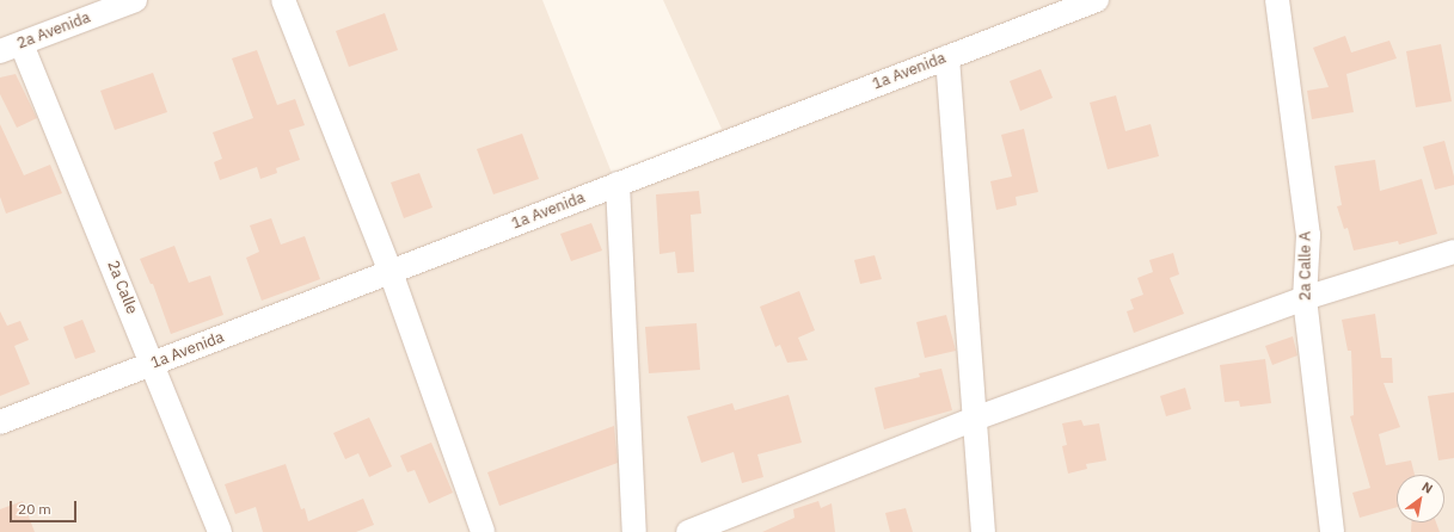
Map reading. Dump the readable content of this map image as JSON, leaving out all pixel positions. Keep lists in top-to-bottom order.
{
  "streets": {
    "street": [
      "2a Avenida",
      "1a Avenida",
      "2a Calle A",
      "2a Calle"
    ]
  },
  "crossings": [
    ["2a Avenida", "2a Calle"],
    ["1a Avenida", "2a Calle"]
  ],
  "scale_bar": "20 m",
  "north": "top right"
}
